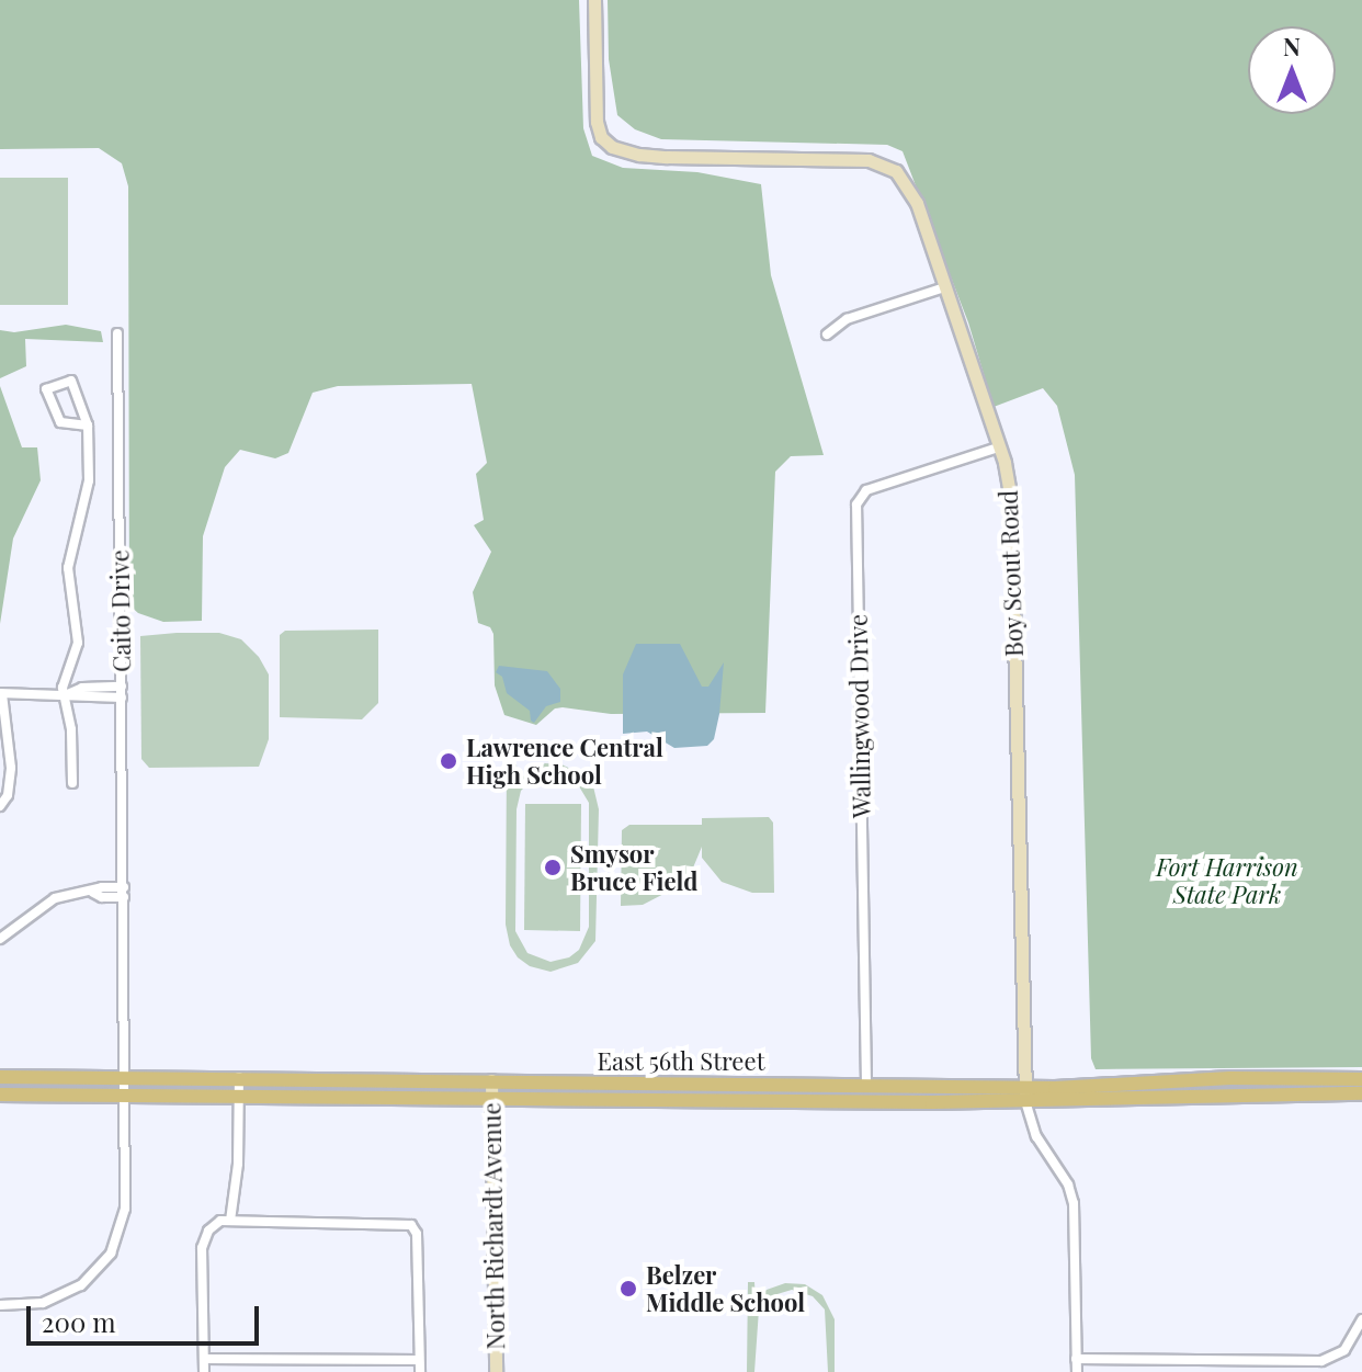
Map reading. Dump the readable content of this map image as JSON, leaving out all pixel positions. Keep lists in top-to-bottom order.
{
  "streets": {
    "main road": ["East 56th Street"],
    "street": [
      "Boy Scout Road",
      "Caito Drive",
      "Wallingwood Drive",
      "North Richardt Avenue"
    ]
  },
  "crossings": [
    ["Boy Scout Road", "Wallingwood Drive"],
    ["Boy Scout Road", "East 56th Street"],
    ["Caito Drive", "East 56th Street"],
    ["Wallingwood Drive", "East 56th Street"],
    ["East 56th Street", "North Richardt Avenue"]
  ],
  "parks": ["Fort Harrison State Park"],
  "places": ["Lawrence Central High School", "Smysor Bruce Field", "Belzer Middle School"],
  "scale_bar": "200 m",
  "north": "top"
}
